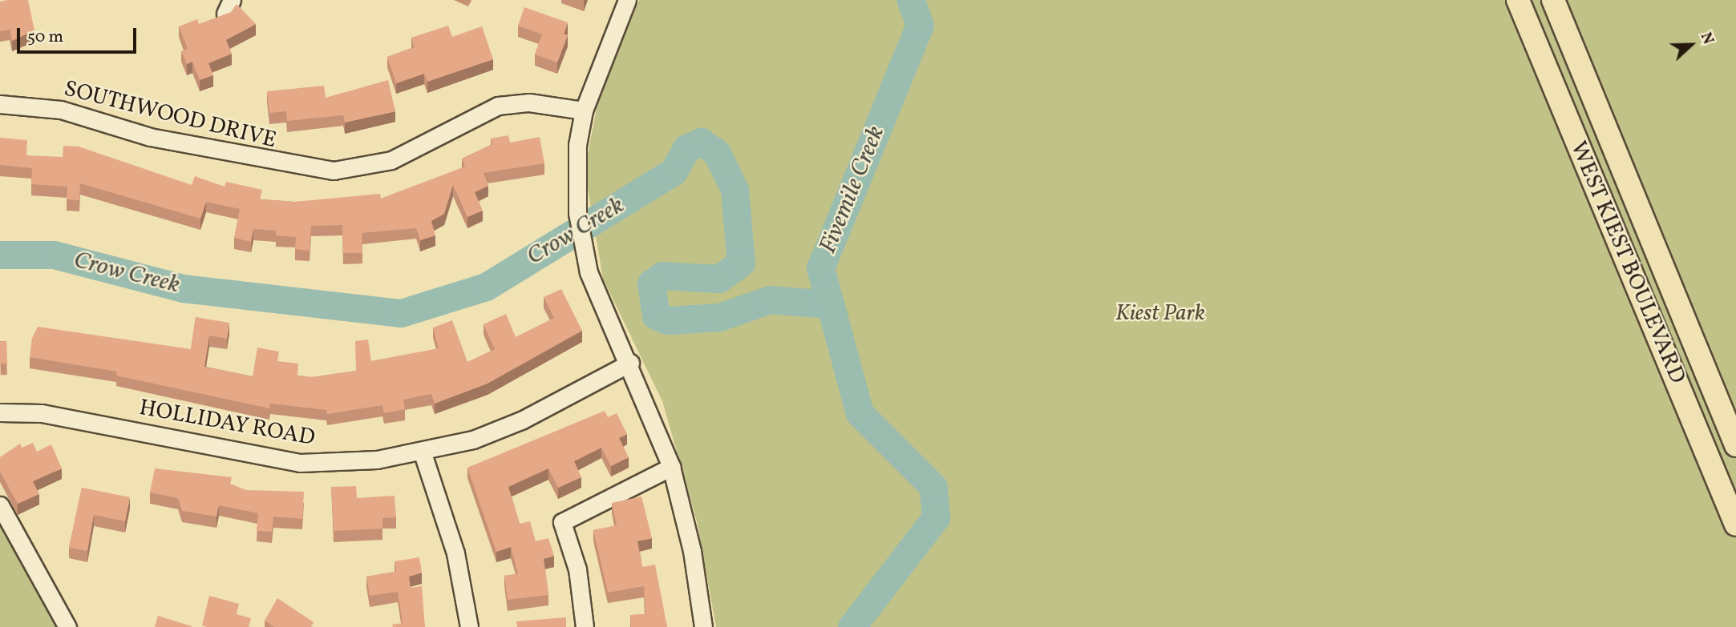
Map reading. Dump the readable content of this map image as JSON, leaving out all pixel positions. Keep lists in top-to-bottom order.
{
  "streets": {
    "main road": ["WEST KIEST BOULEVARD"],
    "street": ["SOUTHWOOD DRIVE", "HOLLIDAY ROAD"]
  },
  "water": ["Fivemile Creek", "Crow Creek"],
  "parks": ["Kiest Park"],
  "scale_bar": "50 m",
  "north": "right"
}
